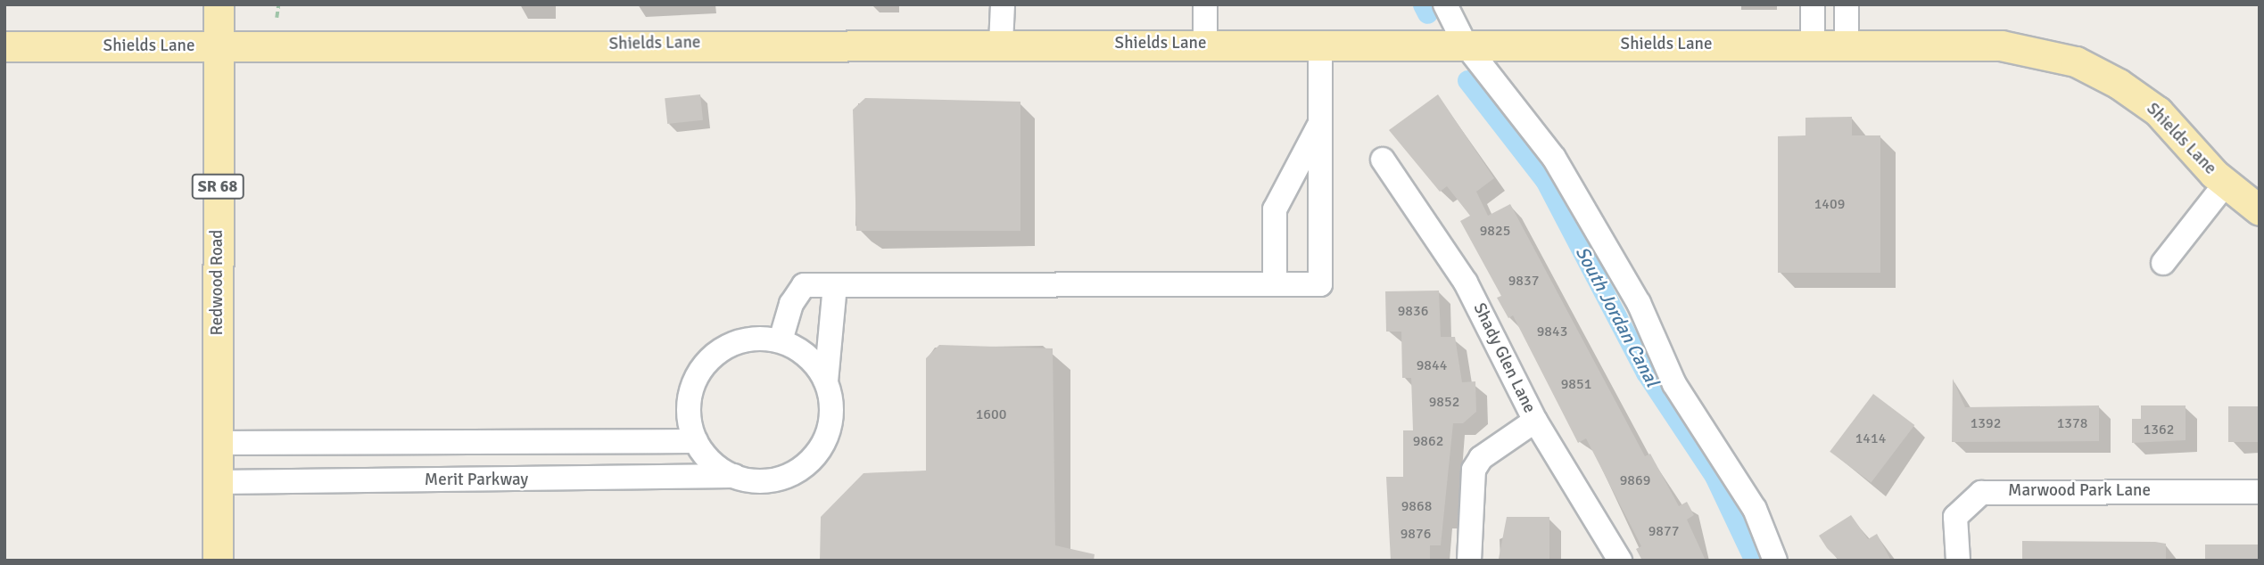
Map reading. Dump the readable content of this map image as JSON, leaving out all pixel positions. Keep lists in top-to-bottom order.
{
  "streets": {
    "main road": ["Shields Lane", "SR 68", "Redwood Road"],
    "street": ["Shady Glen Lane", "Merit Parkway", "Marwood Park Lane"]
  },
  "crossings": [
    ["Shields Lane", "Redwood Road"],
    ["Redwood Road", "Merit Parkway"]
  ],
  "water": ["South Jordan Canal"],
  "house_numbers": [
    "1409",
    "9825",
    "9837",
    "9836",
    "9843",
    "9844",
    "9851",
    "9852",
    "1600",
    "1392",
    "1378",
    "1362",
    "1414",
    "9862",
    "9869",
    "9868",
    "9877",
    "9876"
  ]
}
